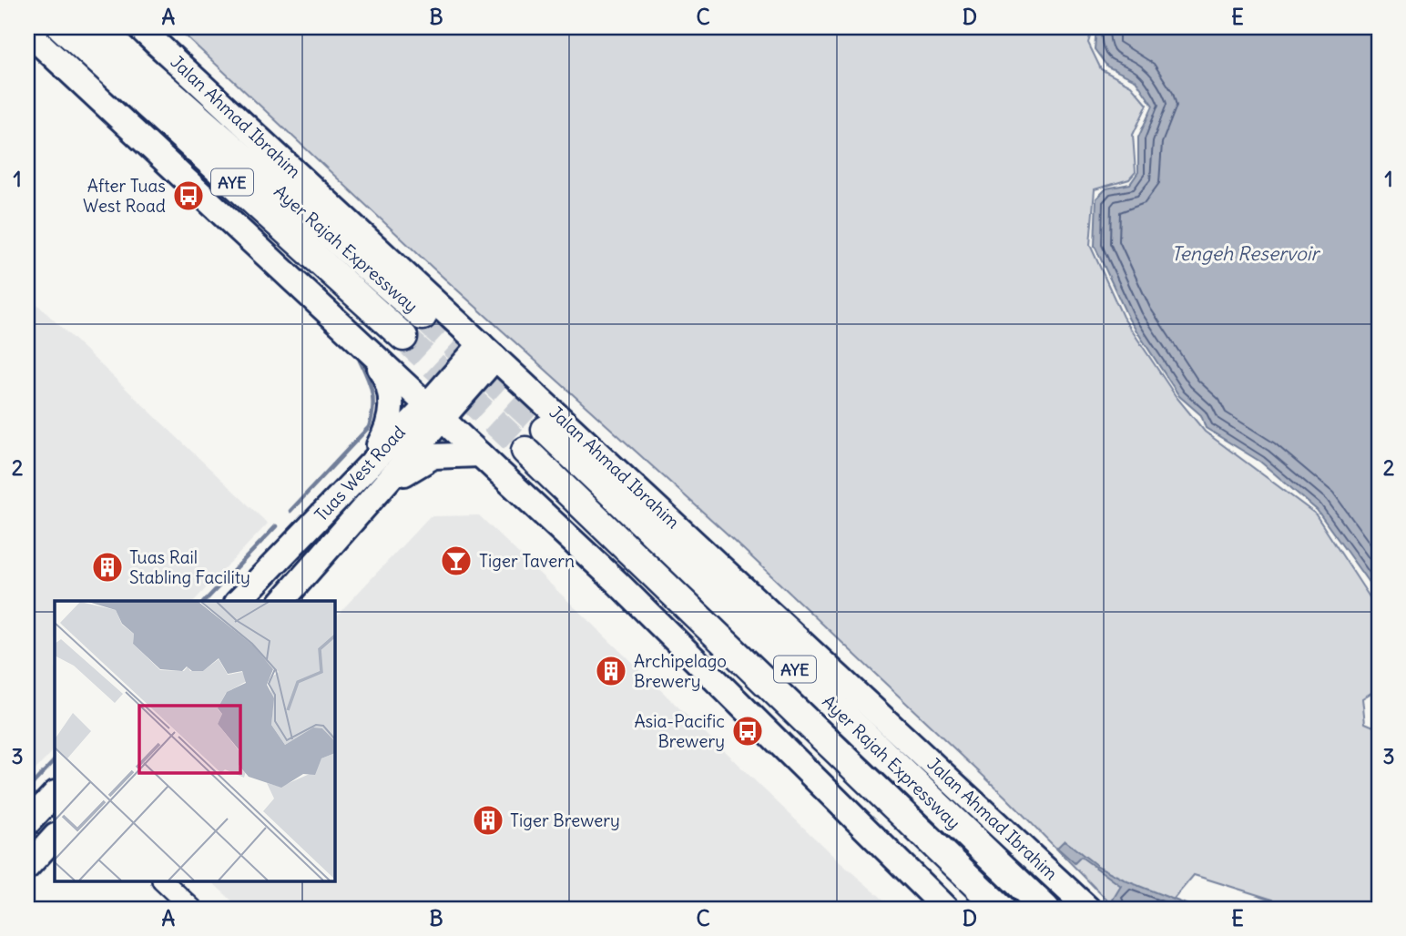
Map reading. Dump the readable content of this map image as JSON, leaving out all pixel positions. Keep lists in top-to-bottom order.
{
  "streets": {
    "highway": ["AYE", "Ayer Rajah Expressway"],
    "main road": ["Jalan Ahmad Ibrahim", "Tuas West Road"]
  },
  "crossings": [
    ["Jalan Ahmad Ibrahim", "Tuas West Road"]
  ],
  "water": ["Tengeh Reservoir"],
  "places": {
    "bus stop": ["After Tuas West Road", "Asia-Pacific Brewery"],
    "bar": ["Tiger Tavern"],
    "building": ["Tuas Rail Stabling Facility", "Archipelago Brewery", "Tiger Brewery"]
  },
  "grid": {
    "columns": [
      "A",
      "B",
      "C",
      "D",
      "E"
    ],
    "rows": ["1", "2", "3"]
  }
}
